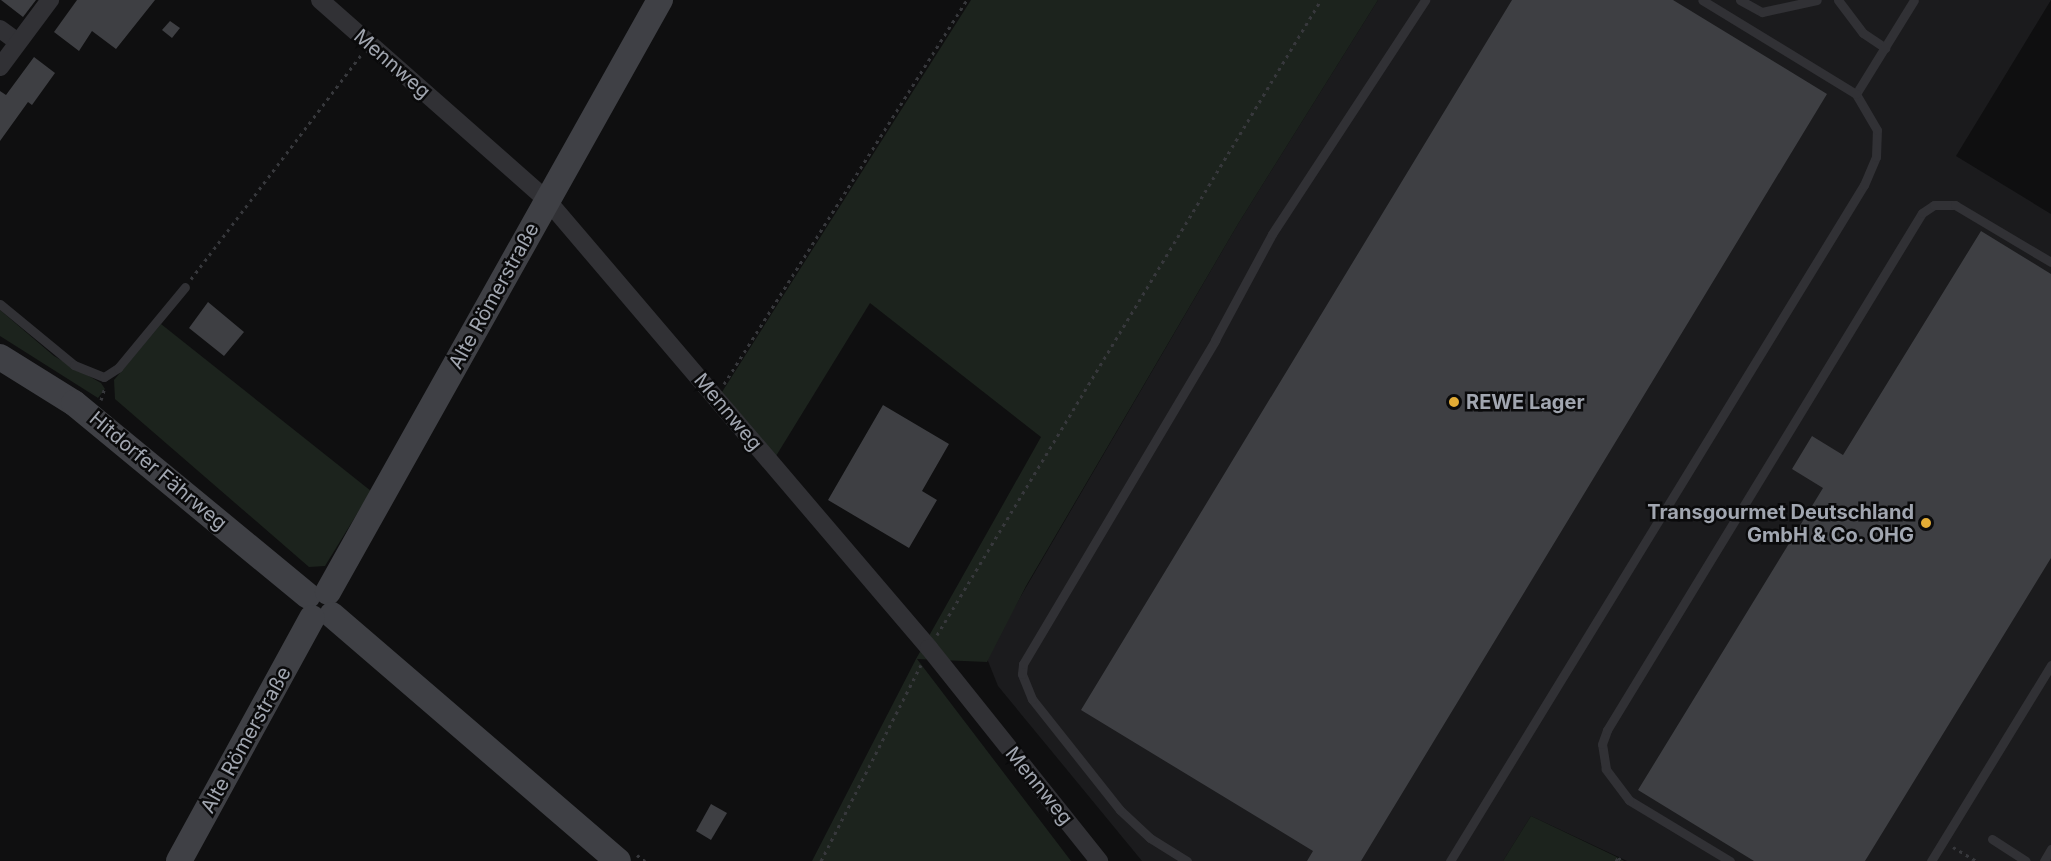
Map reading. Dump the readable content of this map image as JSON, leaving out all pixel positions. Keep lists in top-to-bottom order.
{
  "streets": {
    "street": ["Mennweg", "Alte Römerstraße", "Hitdorfer Fährweg"]
  },
  "crossings": [
    ["Mennweg", "Alte Römerstraße"],
    ["Alte Römerstraße", "Hitdorfer Fährweg"]
  ],
  "places": ["REWE Lager", "Transgourmet Deutschland GmbH & Co. OHG"]
}
